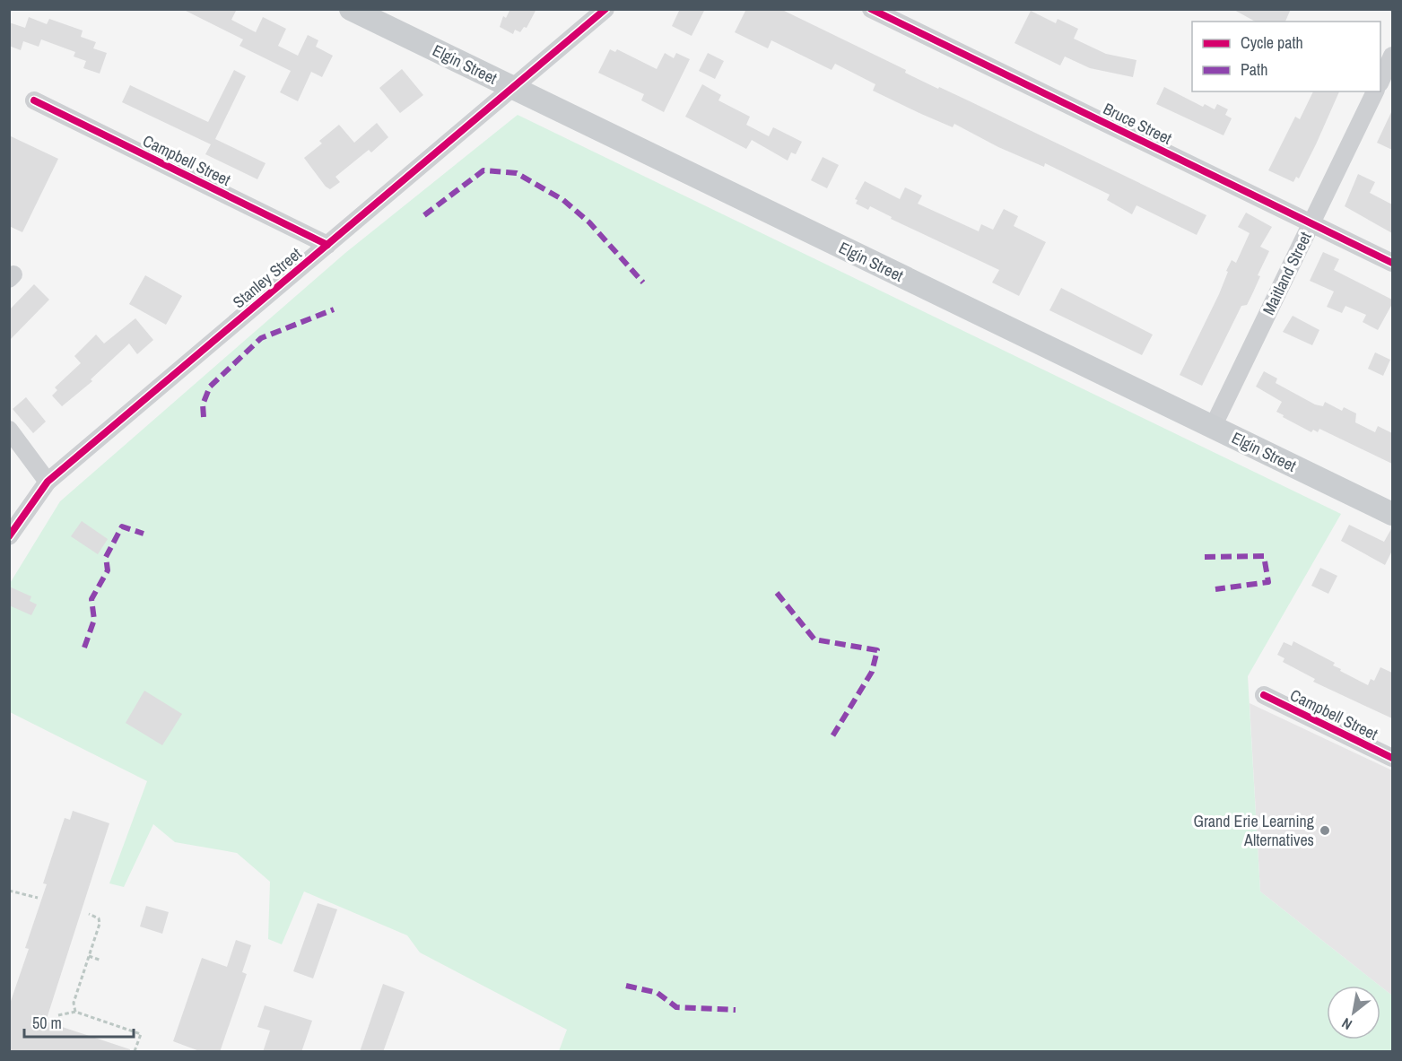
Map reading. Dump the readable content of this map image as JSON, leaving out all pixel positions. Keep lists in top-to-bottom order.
{
  "streets": {
    "main road": ["Elgin Street"],
    "street": [
      "Bruce Street",
      "Campbell Street",
      "Maitland Street",
      "Stanley Street"
    ]
  },
  "crossings": [
    ["Elgin Street", "Maitland Street"],
    ["Elgin Street", "Stanley Street"],
    ["Bruce Street", "Maitland Street"],
    ["Campbell Street", "Stanley Street"]
  ],
  "places": ["Grand Erie Learning Alternatives"],
  "legend": ["Cycle path", "Path"],
  "scale_bar": "50 m",
  "north": "bottom left"
}
